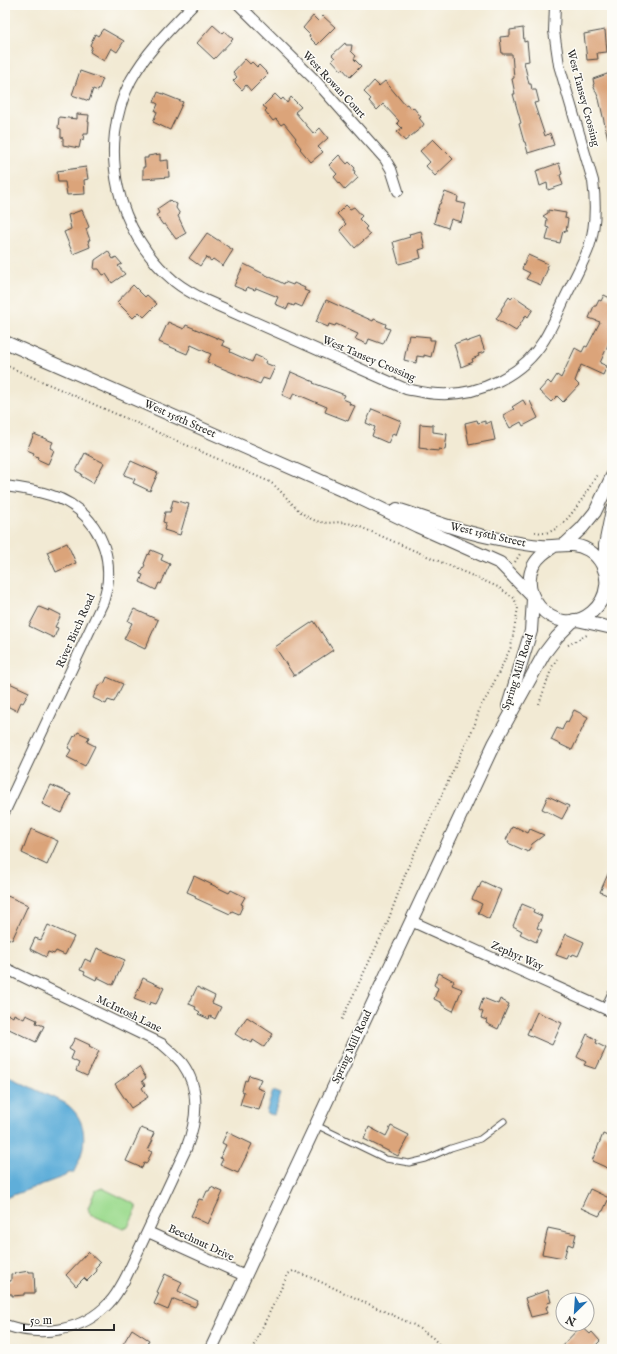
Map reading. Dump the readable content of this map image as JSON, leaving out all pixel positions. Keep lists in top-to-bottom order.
{
  "streets": {
    "street": [
      "West Rowan Court",
      "West Tansey Crossing",
      "West 156th Street",
      "River Birch Road",
      "Spring Mill Road",
      "Zephyr Way",
      "McIntosh Lane",
      "Beechnut Drive"
    ]
  },
  "crossings": [
    ["West 156th Street", "Spring Mill Road"],
    ["Spring Mill Road", "Zephyr Way"],
    ["Spring Mill Road", "Beechnut Drive"],
    ["McIntosh Lane", "Beechnut Drive"]
  ],
  "scale_bar": "50 m",
  "north": "bottom left"
}
